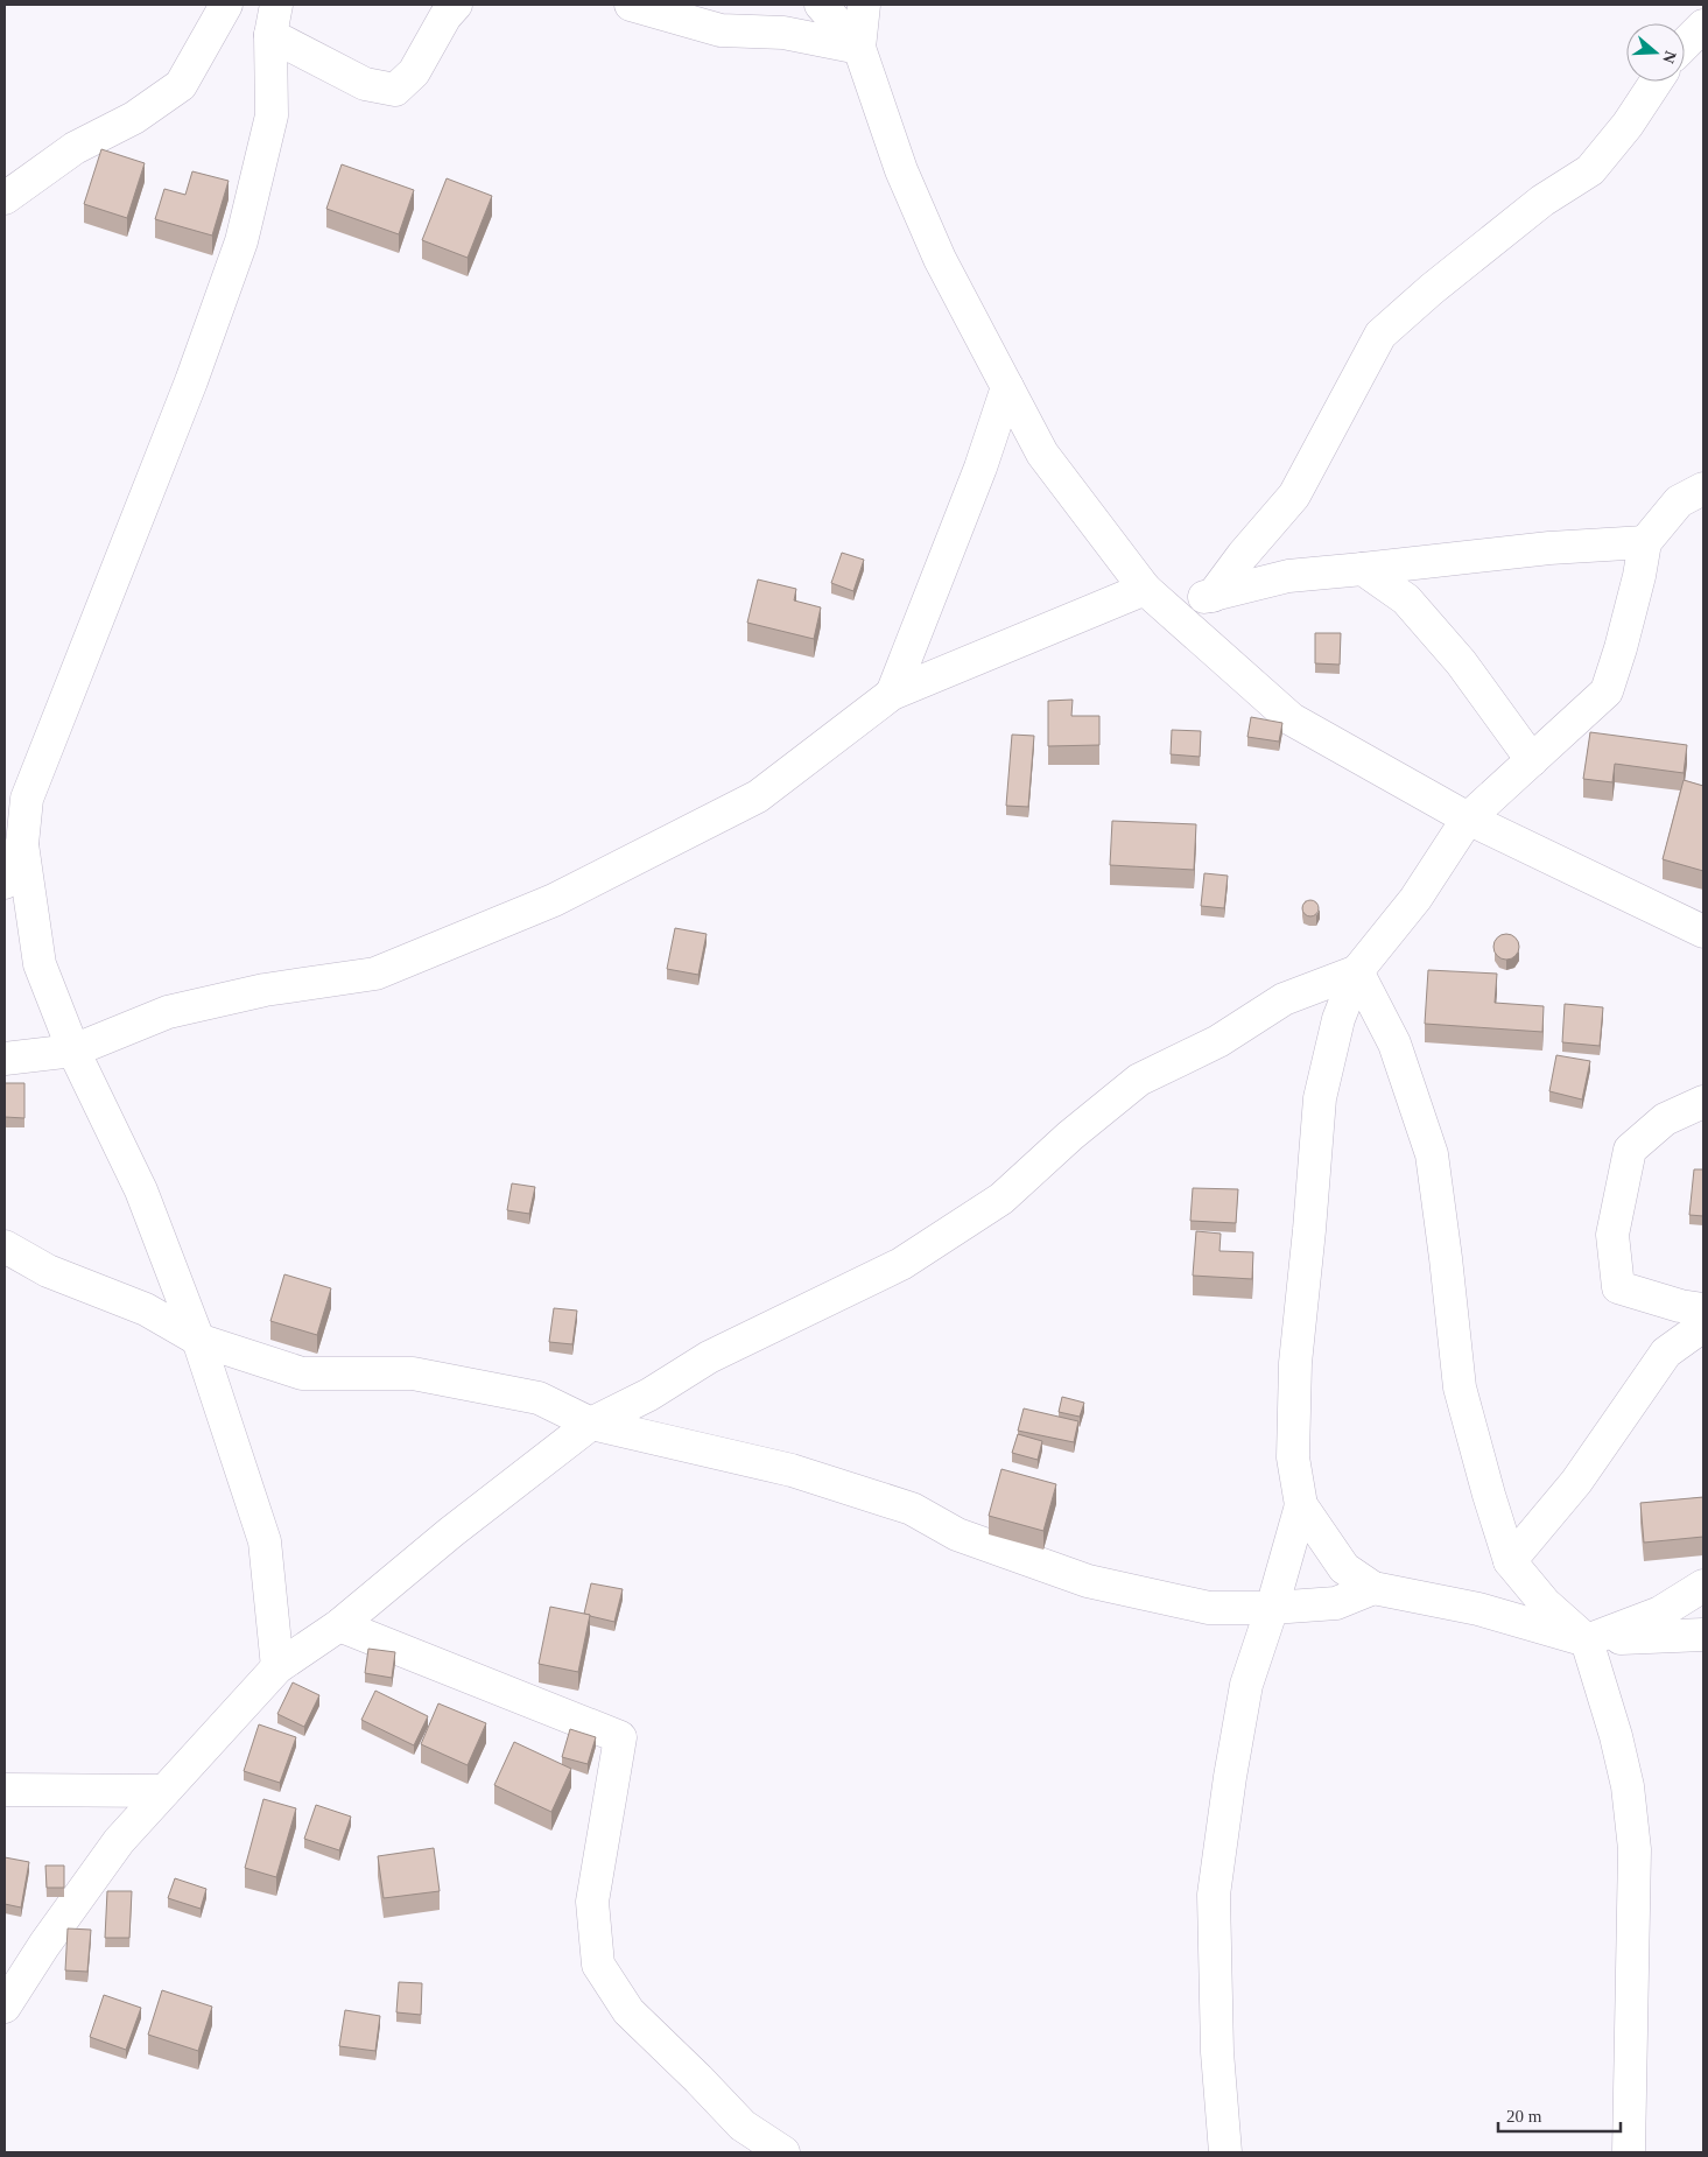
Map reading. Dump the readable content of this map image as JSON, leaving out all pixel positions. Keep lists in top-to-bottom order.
{
  "scale_bar": "20 m",
  "north": "right"
}
